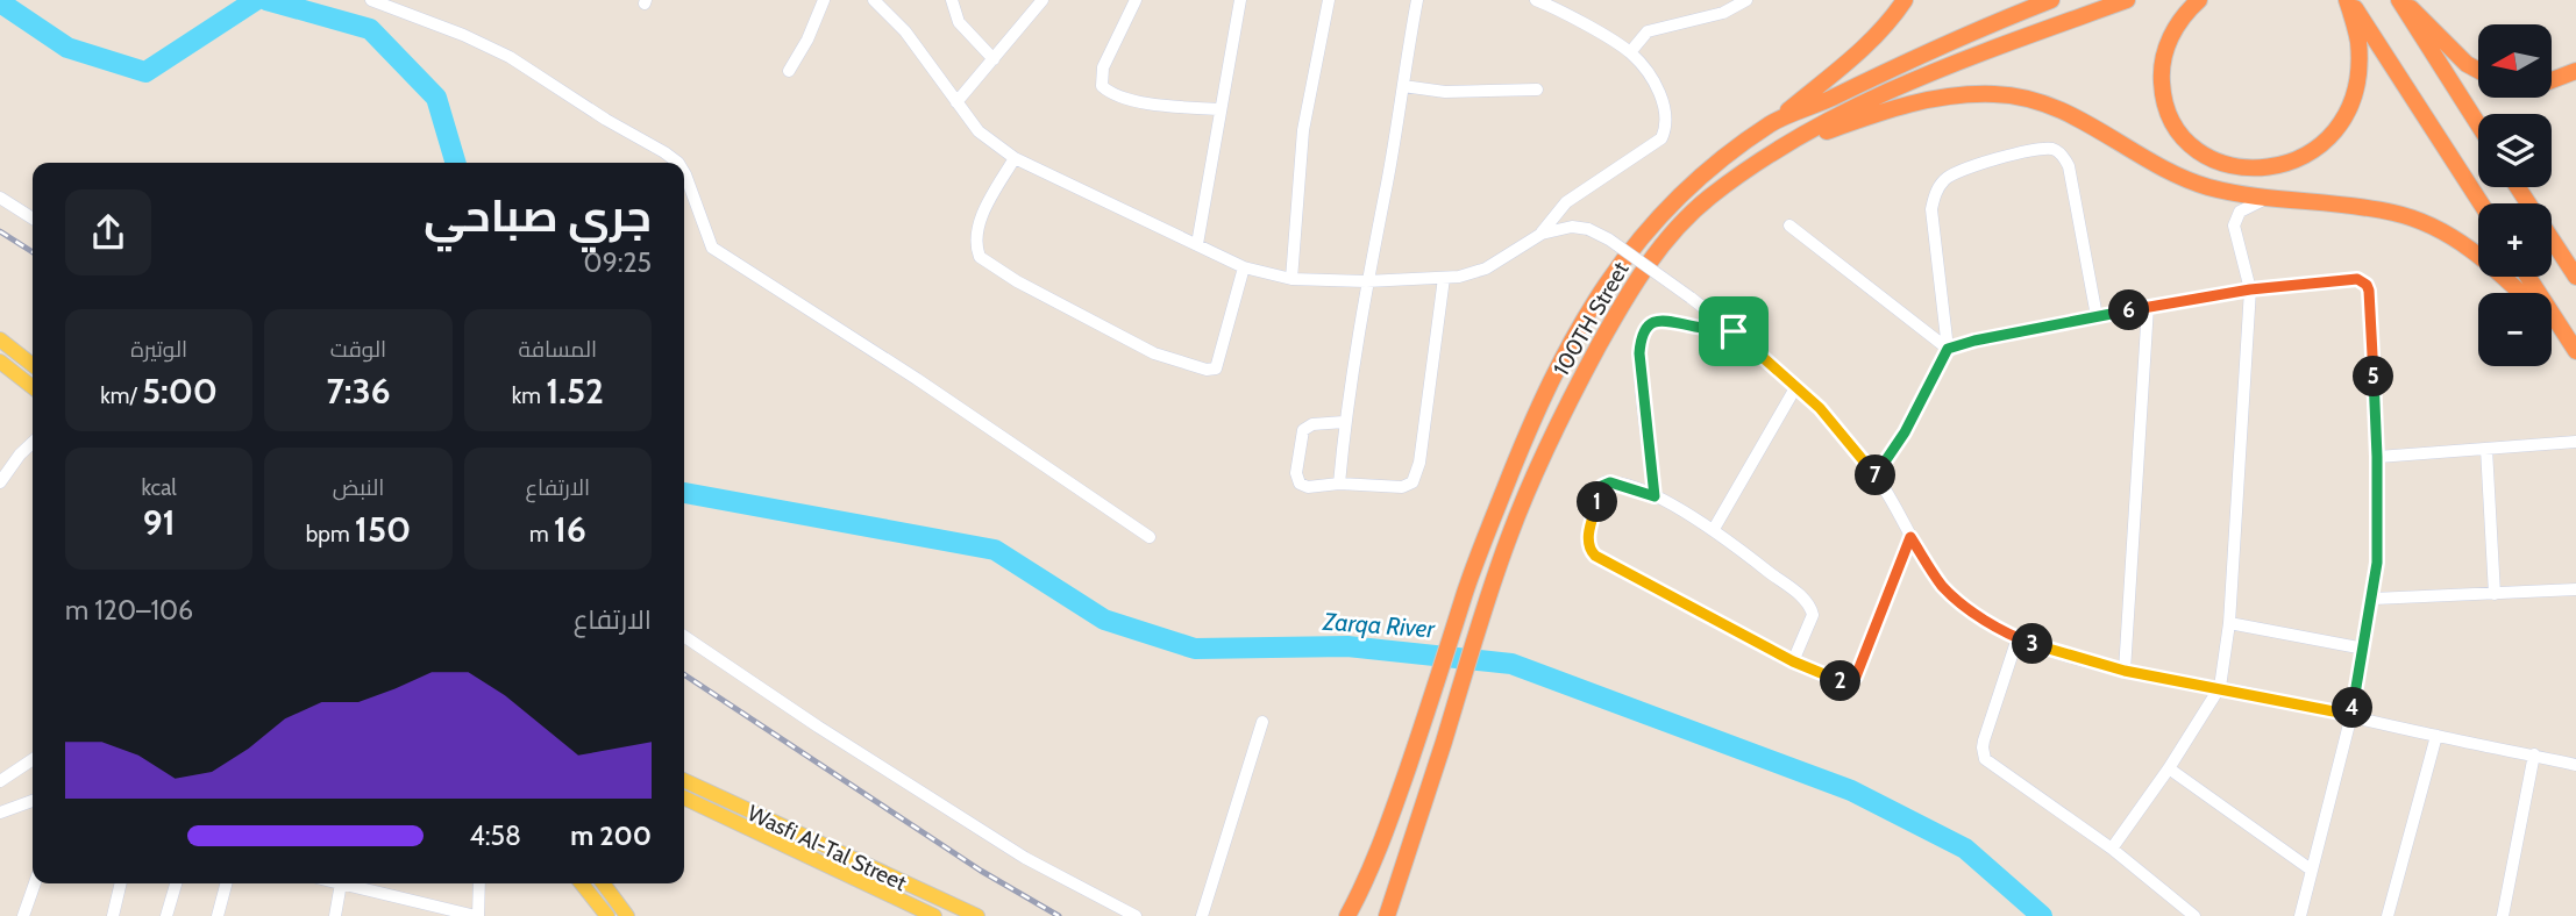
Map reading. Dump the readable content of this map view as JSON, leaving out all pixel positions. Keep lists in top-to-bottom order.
{
  "streets": {
    "highway": ["100TH Street"],
    "main road": ["Wasfi Al-Tal Street"]
  },
  "water": ["Zarqa River"],
  "north": "left",
  "page": {
    "map_buttons": ["+", "−"],
    "heading": ["جري صباحي", "09:25"],
    "pins": [
      "6",
      "5",
      "7",
      "1",
      "3",
      "2",
      "4"
    ],
    "stats": [
      ["المسافة", "1.52 km"],
      ["الوقت", "7:36"],
      ["الوتيرة", "5:00 /km"],
      ["الارتفاع", "16 m"],
      ["النبض", "150 bpm"],
      ["kcal", "91"]
    ],
    "chart": ["الارتفاع", "106–120 m"],
    "list": [
      {
        "name": "200 m",
        "note": "4:58"
      }
    ]
  }
}
